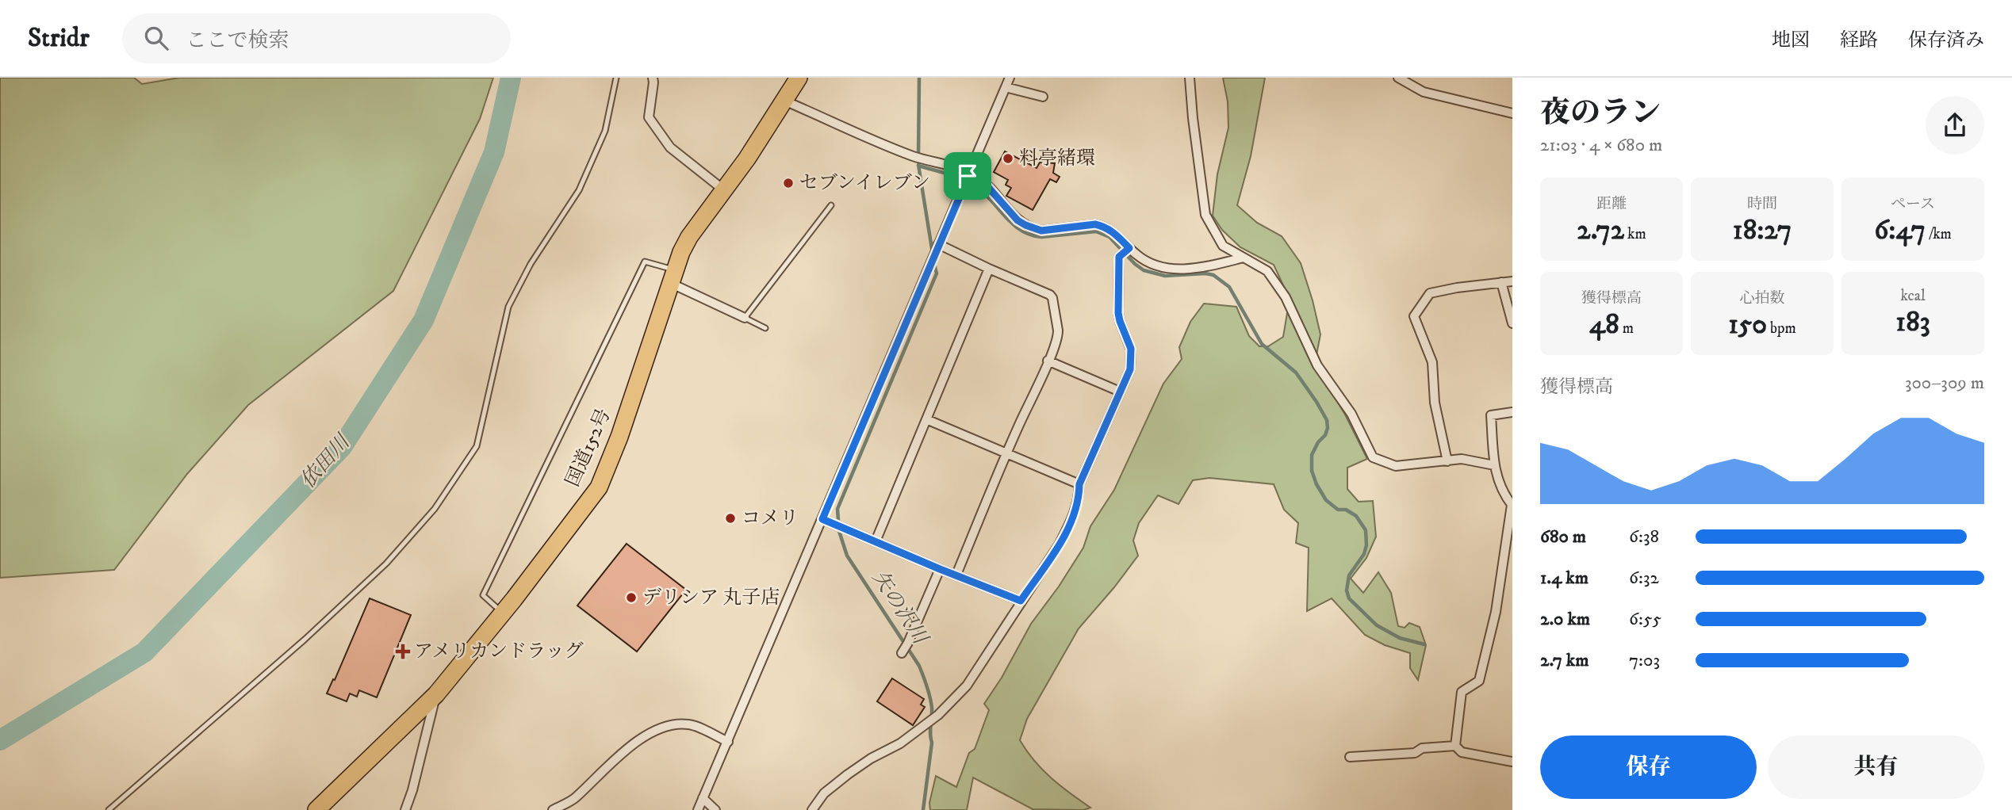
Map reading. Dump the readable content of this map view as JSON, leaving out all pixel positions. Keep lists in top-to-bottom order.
{
  "streets": {
    "highway": ["国道152号"]
  },
  "water": ["依田川", "矢の沢川"],
  "places": {
    "other": [
      "料亭緒環",
      "セブンイレブン",
      "コメリ",
      "デリシア 丸子店"
    ],
    "health": ["アメリカンドラッグ"]
  },
  "page": {
    "header": "Stridr",
    "search": "ここで検索",
    "nav": ["地図", "経路", "保存済み"],
    "heading": ["夜のラン", "21:03 · 4 × 680 m"],
    "stats": [
      ["距離", "2.72 km"],
      ["時間", "18:27"],
      ["ペース", "6:47 /km"],
      ["獲得標高", "48 m"],
      ["心拍数", "150 bpm"],
      ["kcal", "183"]
    ],
    "chart": ["獲得標高", "300–309 m"],
    "list": [
      {
        "name": "680 m",
        "note": "6:38"
      },
      {
        "name": "1.4 km",
        "note": "6:32"
      },
      {
        "name": "2.0 km",
        "note": "6:55"
      },
      {
        "name": "2.7 km",
        "note": "7:03"
      }
    ],
    "buttons": ["保存", "共有"]
  }
}
